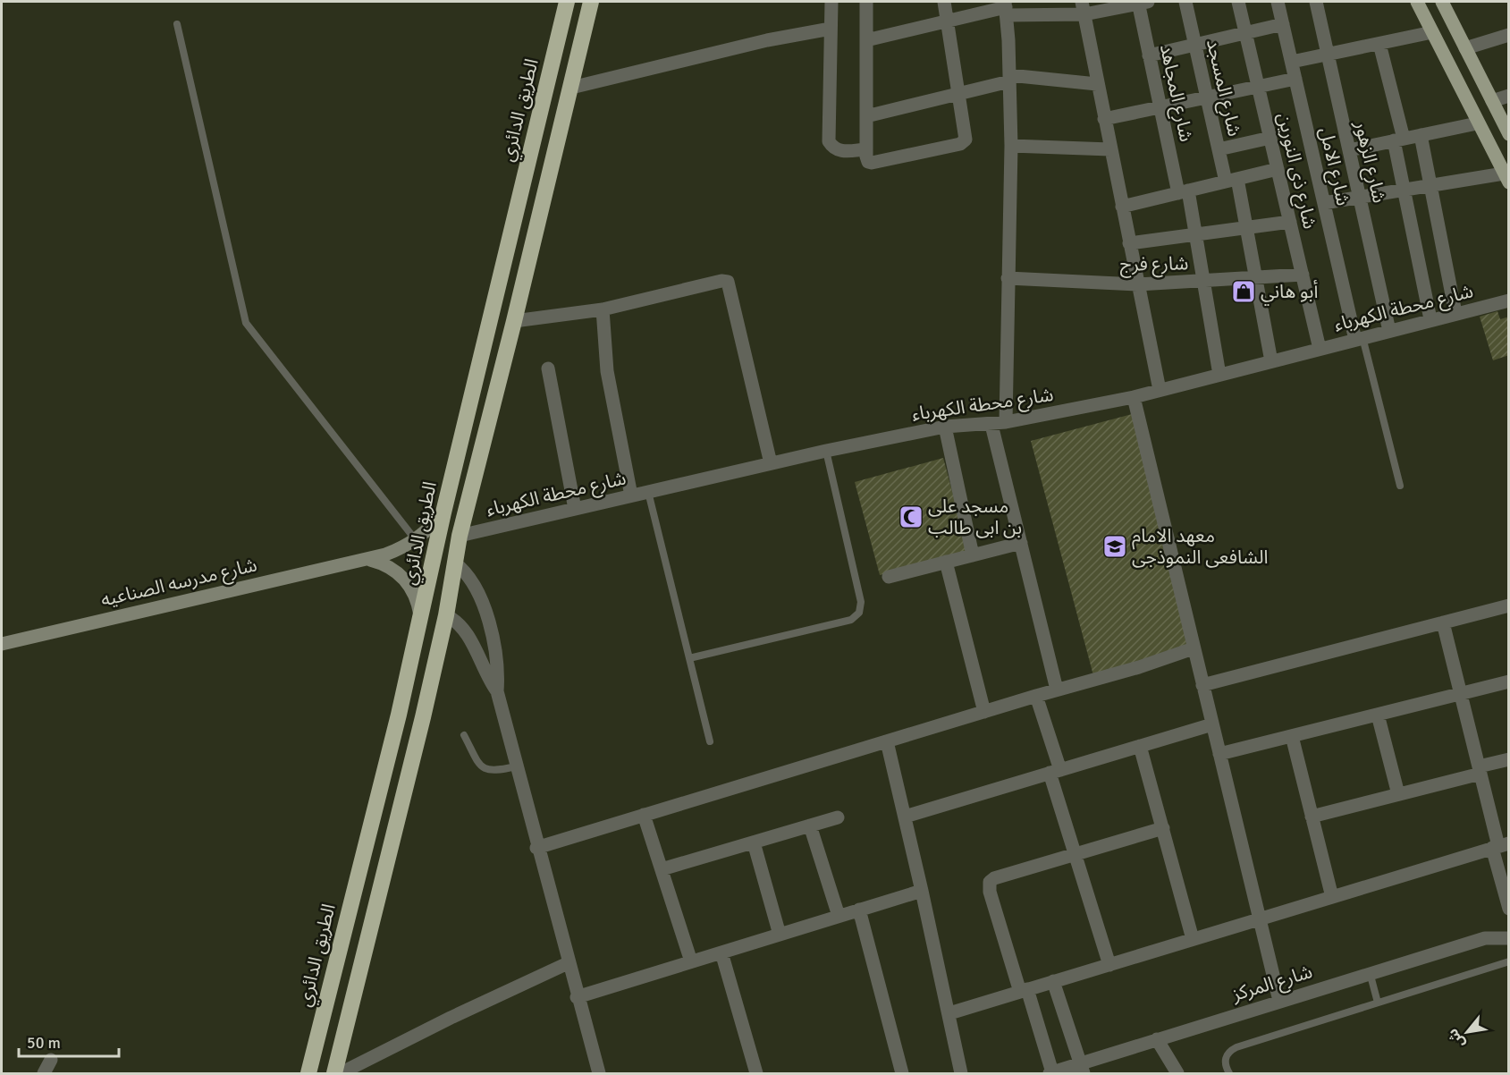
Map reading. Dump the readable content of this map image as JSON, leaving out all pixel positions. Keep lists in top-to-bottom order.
{
  "streets": {
    "highway": ["الطريق الدائري"],
    "street": [
      "شارع المسجد",
      "شارع المجاهد",
      "شارع الزهور",
      "شارع الامل",
      "شارع ذى النورين",
      "شارع فرج",
      "شارع محطة الكهرباء",
      "شارع مدرسه الصناعيه",
      "شارع المركز"
    ]
  },
  "crossings": [
    ["شارع المسجد", "شارع فرج"],
    ["شارع المسجد", "شارع محطة الكهرباء"],
    ["شارع المجاهد", "شارع فرج"],
    ["شارع المجاهد", "شارع محطة الكهرباء"],
    ["الطريق الدائري", "شارع مدرسه الصناعيه"],
    ["شارع الزهور", "شارع محطة الكهرباء"],
    ["شارع الامل", "شارع محطة الكهرباء"],
    ["شارع ذى النورين", "شارع فرج"],
    ["شارع ذى النورين", "شارع محطة الكهرباء"]
  ],
  "places": {
    "shop": ["أبو هاني"],
    "mosque": ["مسجد على بن ابى طالب"],
    "school or university": ["معهد الامام الشافعى النموذجى"]
  },
  "scale_bar": "50 m",
  "north": "bottom left"
}
